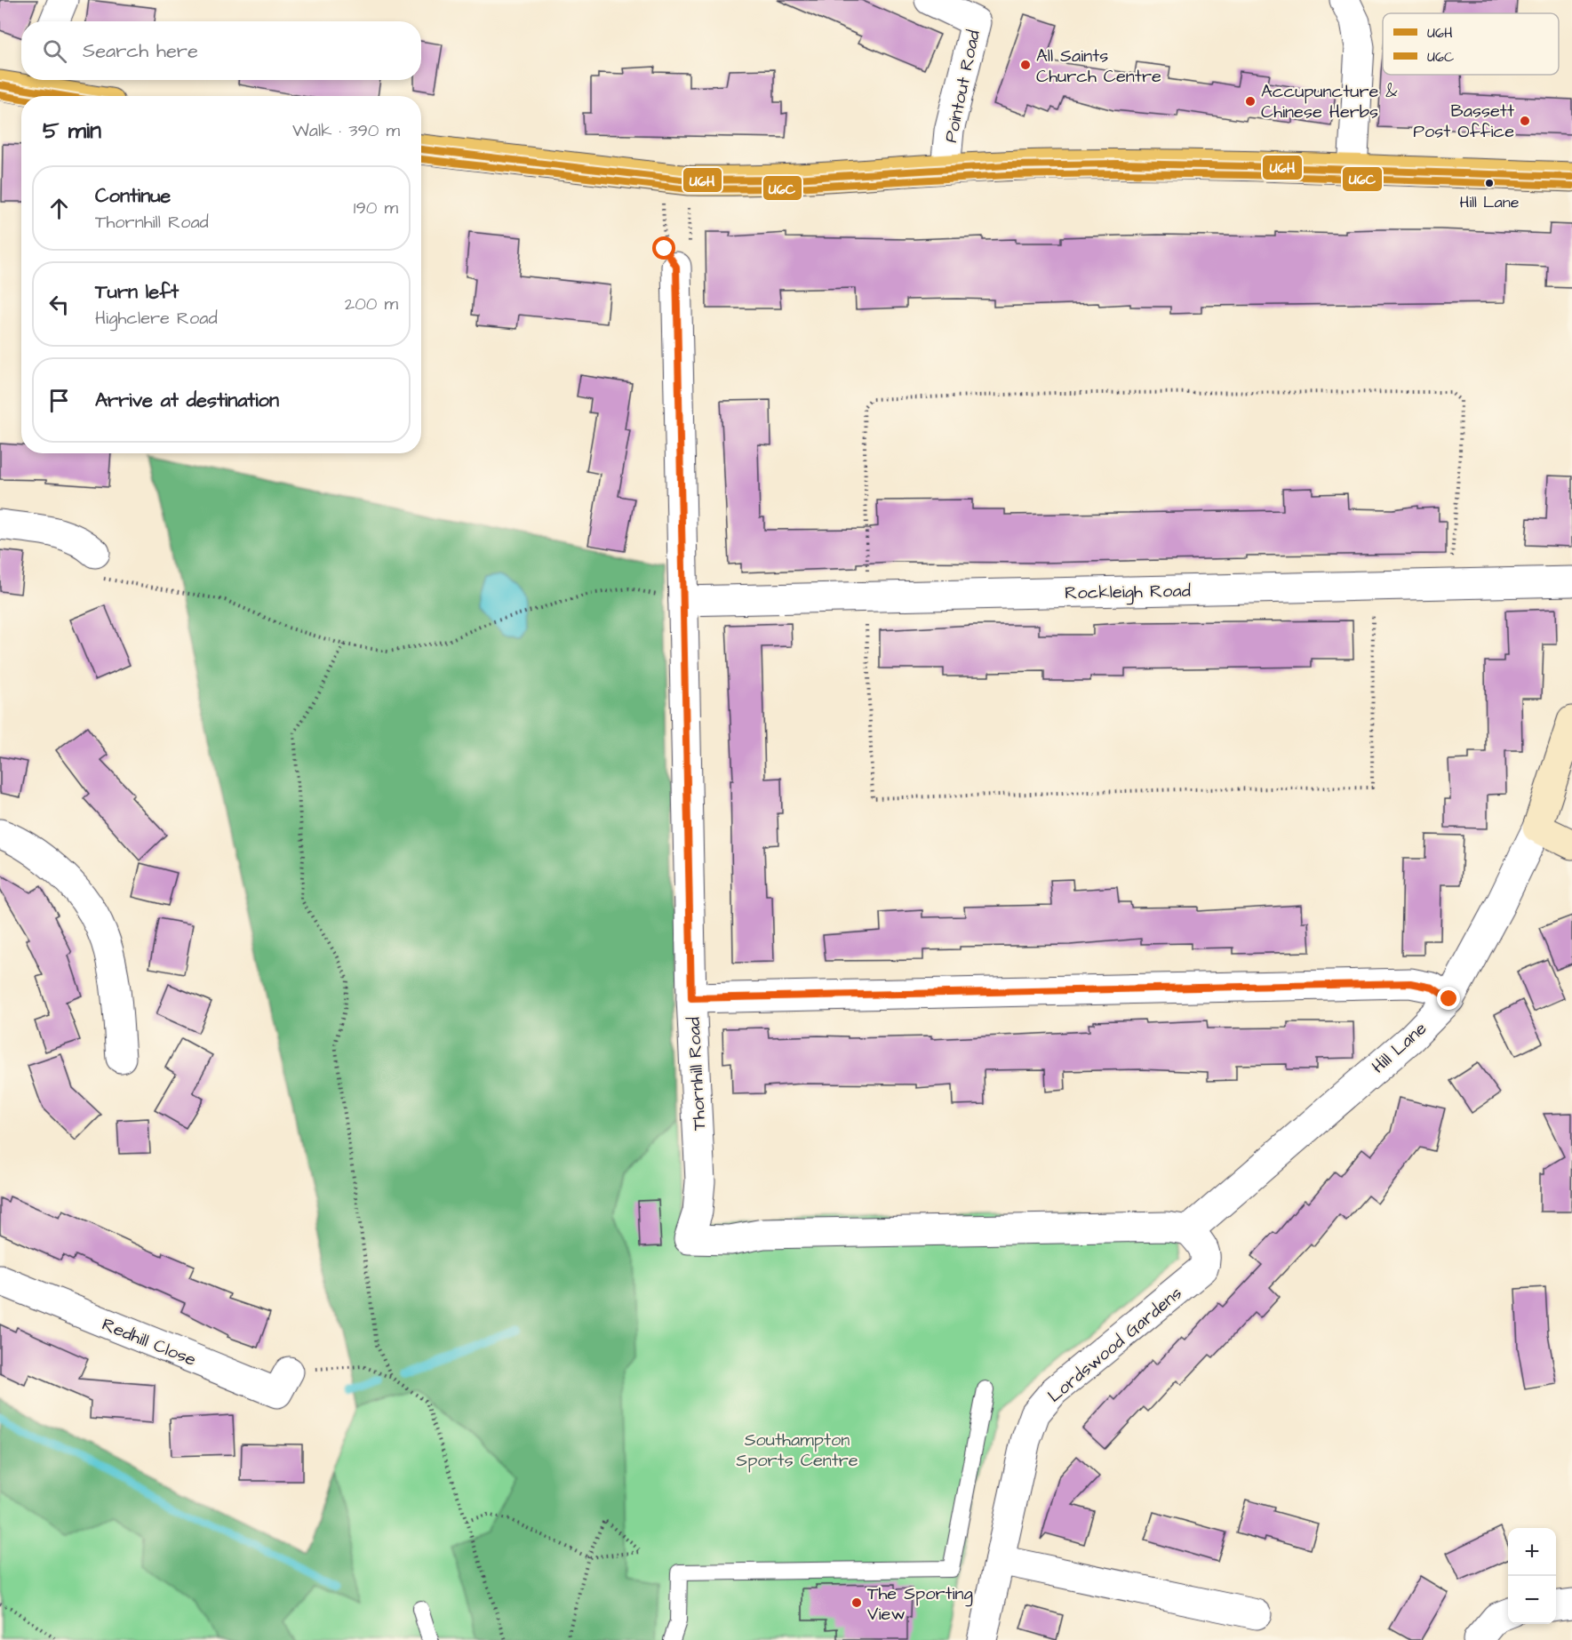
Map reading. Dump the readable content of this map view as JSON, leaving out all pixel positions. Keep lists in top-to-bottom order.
{
  "streets": {
    "street": [
      "Pointout Road",
      "Rockleigh Road",
      "Hill Lane",
      "Thornhill Road",
      "Redhill Close",
      "Lordswood Gardens"
    ]
  },
  "crossings": [
    ["Rockleigh Road", "Thornhill Road"],
    ["Hill Lane", "Thornhill Road"],
    ["Hill Lane", "Lordswood Gardens"],
    ["Thornhill Road", "Lordswood Gardens"]
  ],
  "parks": ["Southampton Sports Centre"],
  "places": [
    "All Saints Church Centre",
    "Accupuncture & Chinese Herbs",
    "Bassett Post Office",
    "Hill Lane",
    "The Sporting View"
  ],
  "lines": ["transit line U6H", "transit line U6C"],
  "legend": ["U6H", "U6C"],
  "page": {
    "search": "Search here",
    "heading": ["5 min", "Walk · 390 m"],
    "list": [
      ["Continue", "Thornhill Road", "190 m"],
      ["Turn left", "Highclere Road", "200 m"],
      "Arrive at destination"
    ],
    "map_buttons": ["+", "−"]
  }
}
